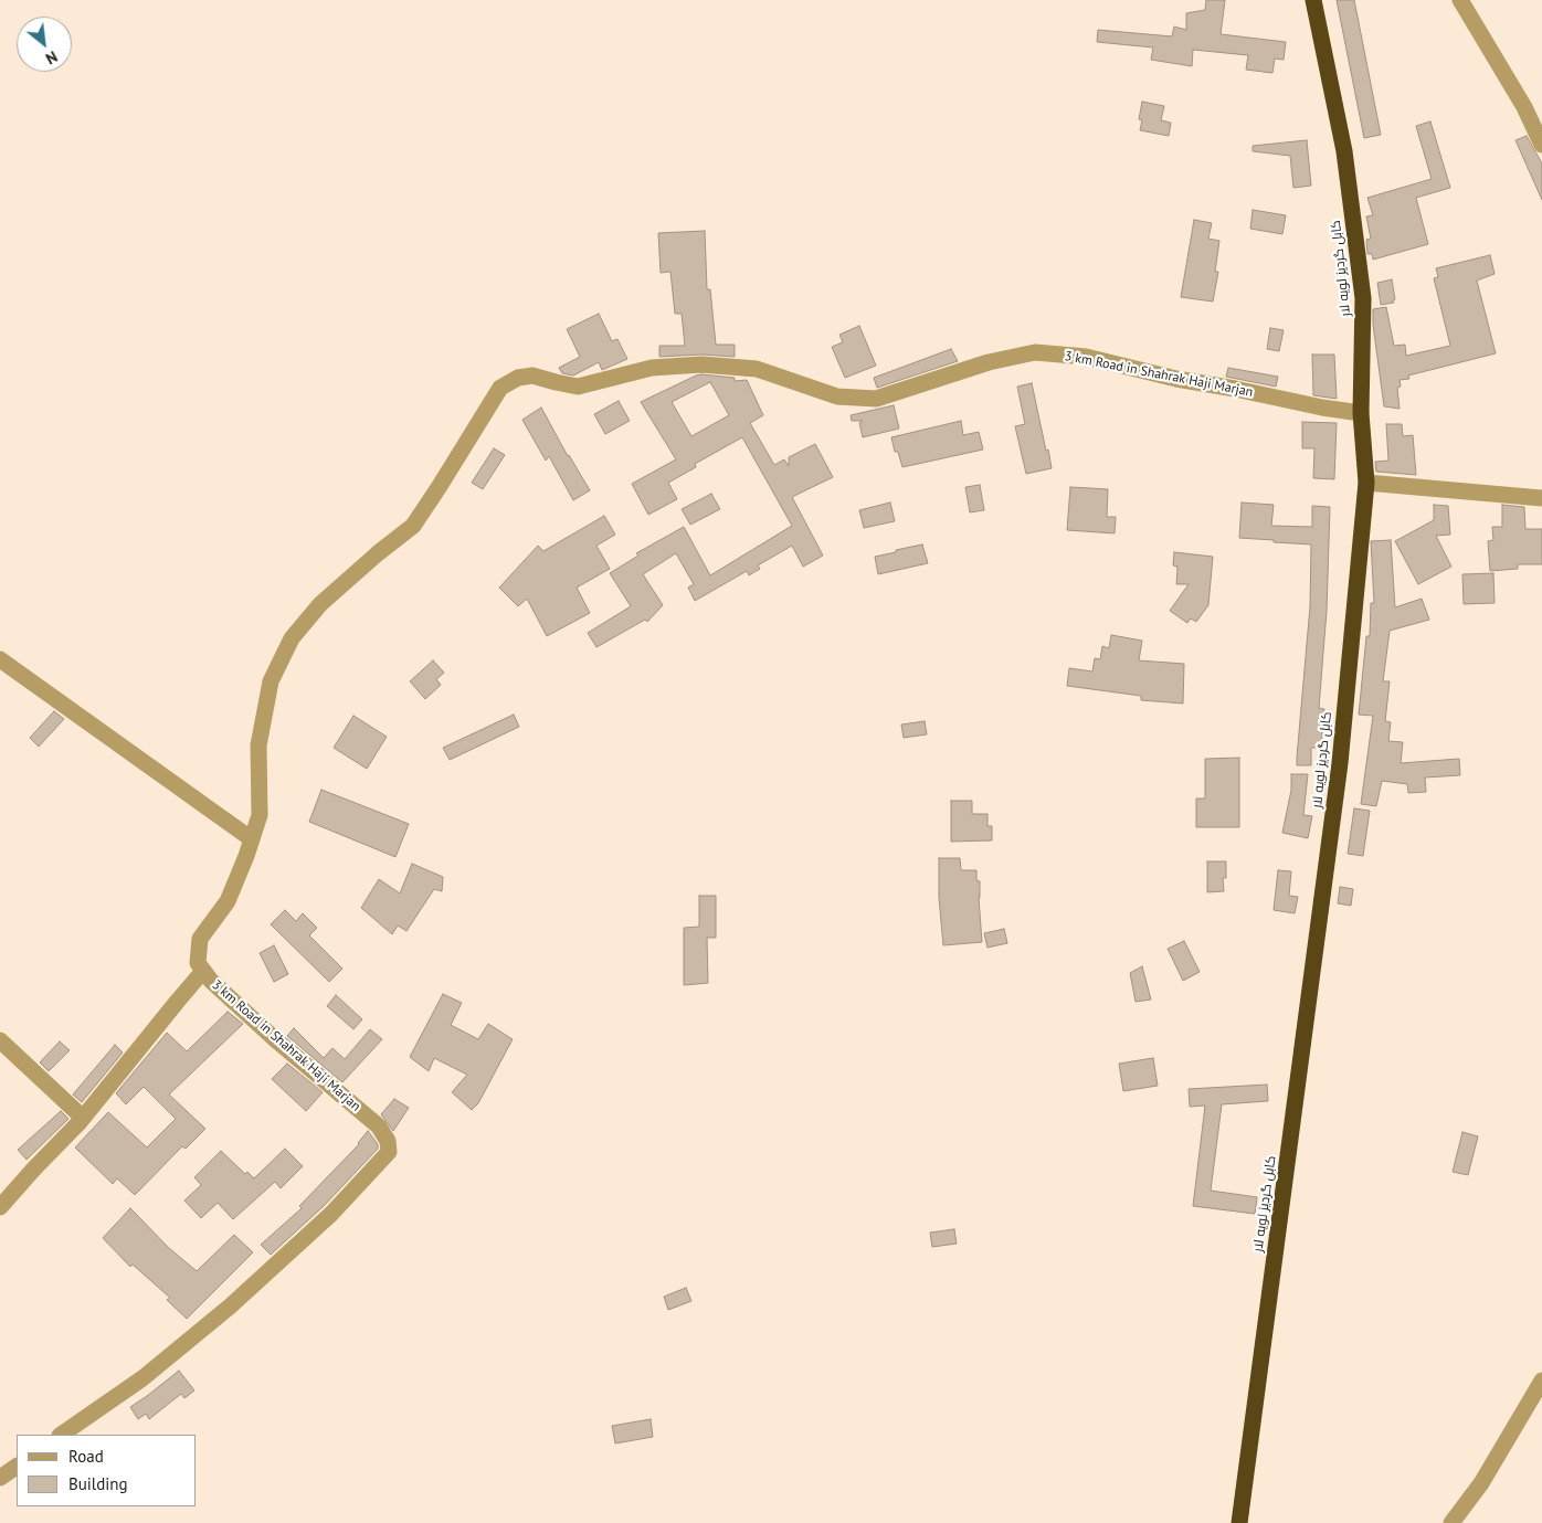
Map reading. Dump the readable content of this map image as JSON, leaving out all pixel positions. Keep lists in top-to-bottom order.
{
  "streets": {
    "highway": ["کابل گردیز لویه لار"],
    "street": ["3 km Road in Shahrak Haji Marjan"]
  },
  "crossings": [
    ["کابل گردیز لویه لار", "3 km Road in Shahrak Haji Marjan"]
  ],
  "legend": ["Road", "Building"],
  "north": "bottom right"
}
